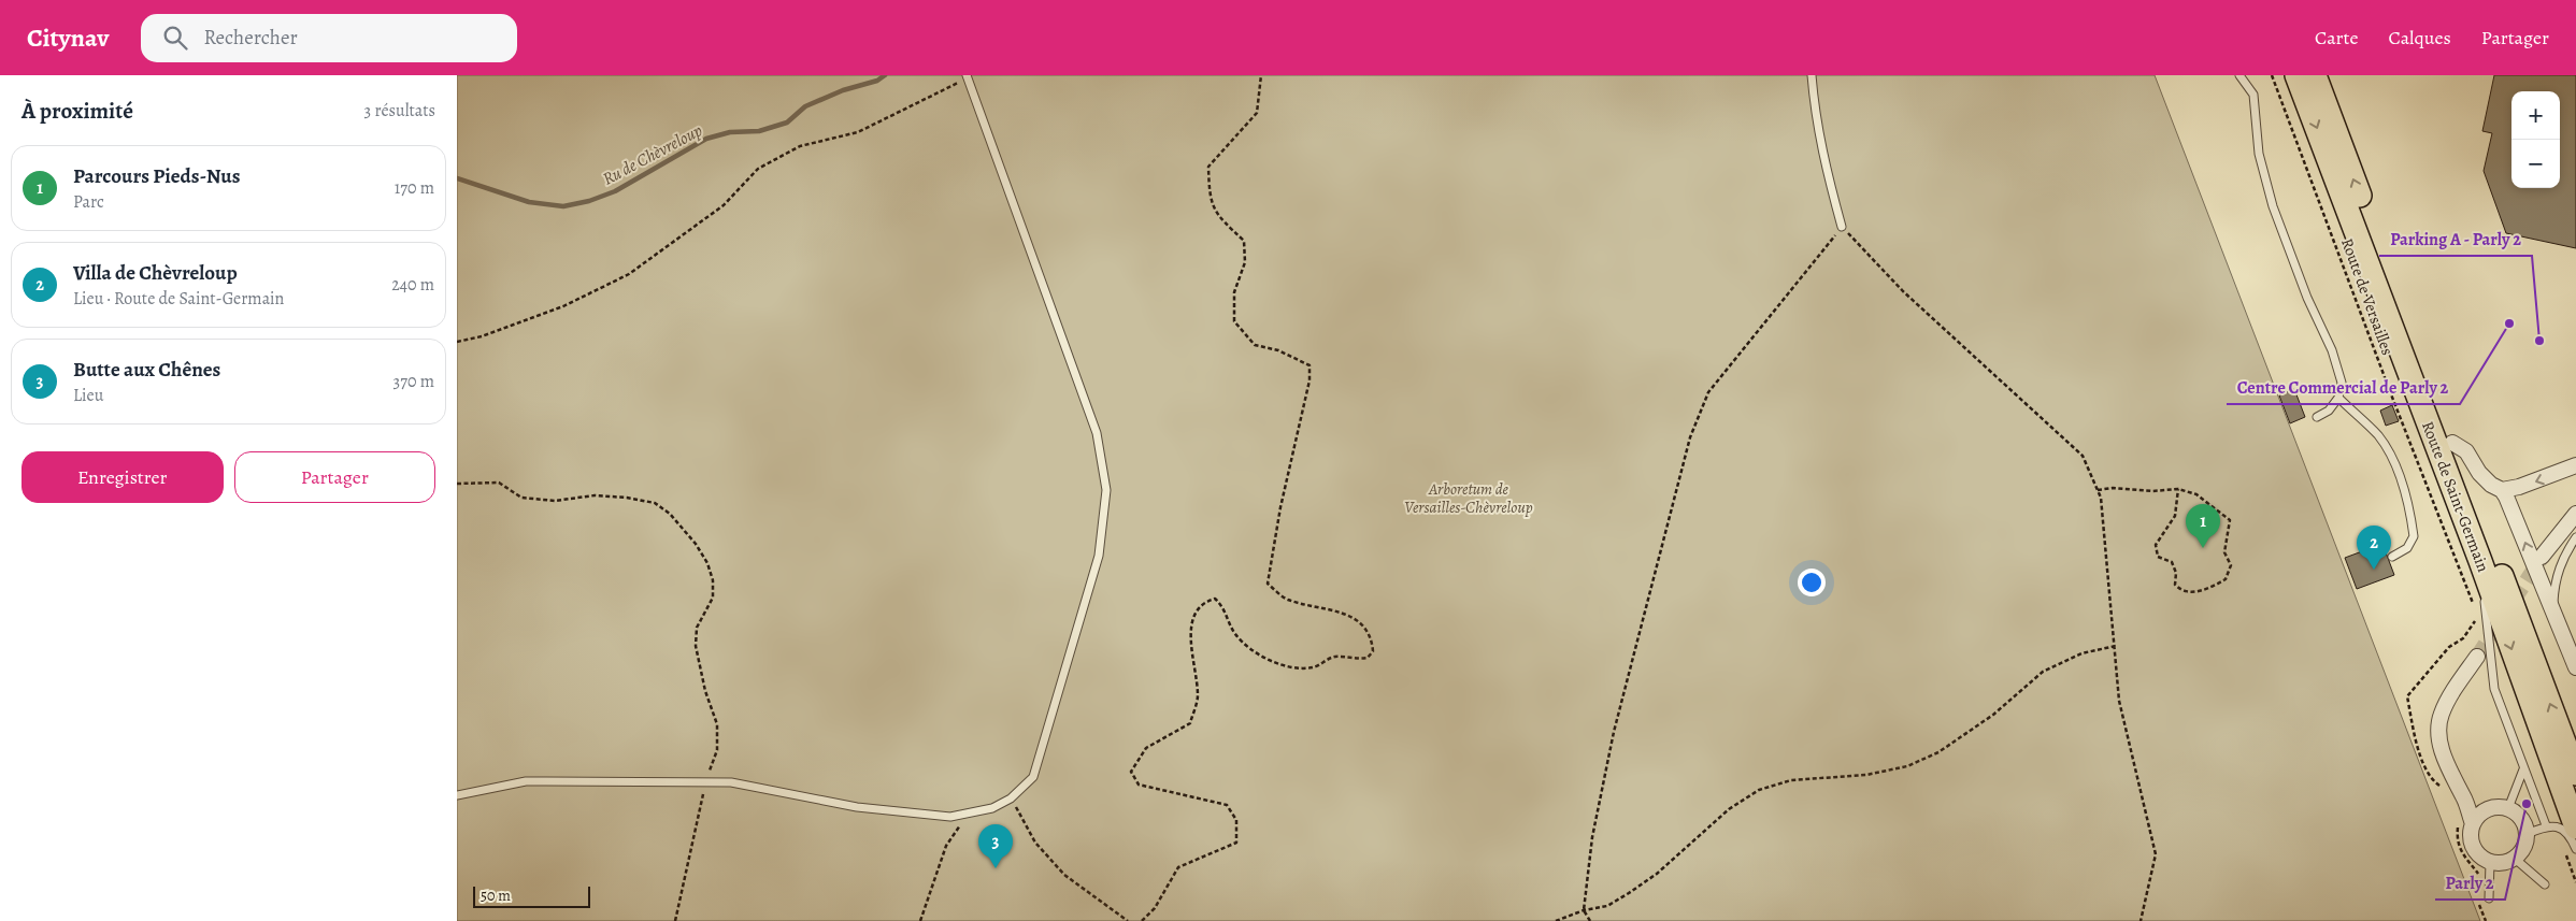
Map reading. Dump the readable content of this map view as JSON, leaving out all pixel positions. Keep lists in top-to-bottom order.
{
  "streets": {
    "main road": ["Route de Saint-Germain"],
    "path": ["Route de Versailles"]
  },
  "water": ["Ru de Chèvreloup"],
  "parks": ["Arboretum de Versailles-Chèvreloup"],
  "places": ["Centre Commercial de Parly 2", "Parking A - Parly 2", "Parly 2"],
  "scale_bar": "50 m",
  "page": {
    "header": "Citynav",
    "search": "Rechercher",
    "nav": ["Carte", "Calques", "Partager"],
    "heading": ["À proximité", "3 résultats"],
    "map_buttons": ["+", "−"],
    "list": [
      {
        "mark": "1",
        "name": "Parcours Pieds-Nus",
        "note": "Parc",
        "value": "170 m"
      },
      {
        "mark": "2",
        "name": "Villa de Chèvreloup",
        "note": "Lieu · Route de Saint-Germain",
        "value": "240 m"
      },
      {
        "mark": "3",
        "name": "Butte aux Chênes",
        "note": "Lieu",
        "value": "370 m"
      }
    ],
    "buttons": ["Enregistrer", "Partager"],
    "pins": ["1", "2", "3"],
    "scale": "50 m"
  }
}
